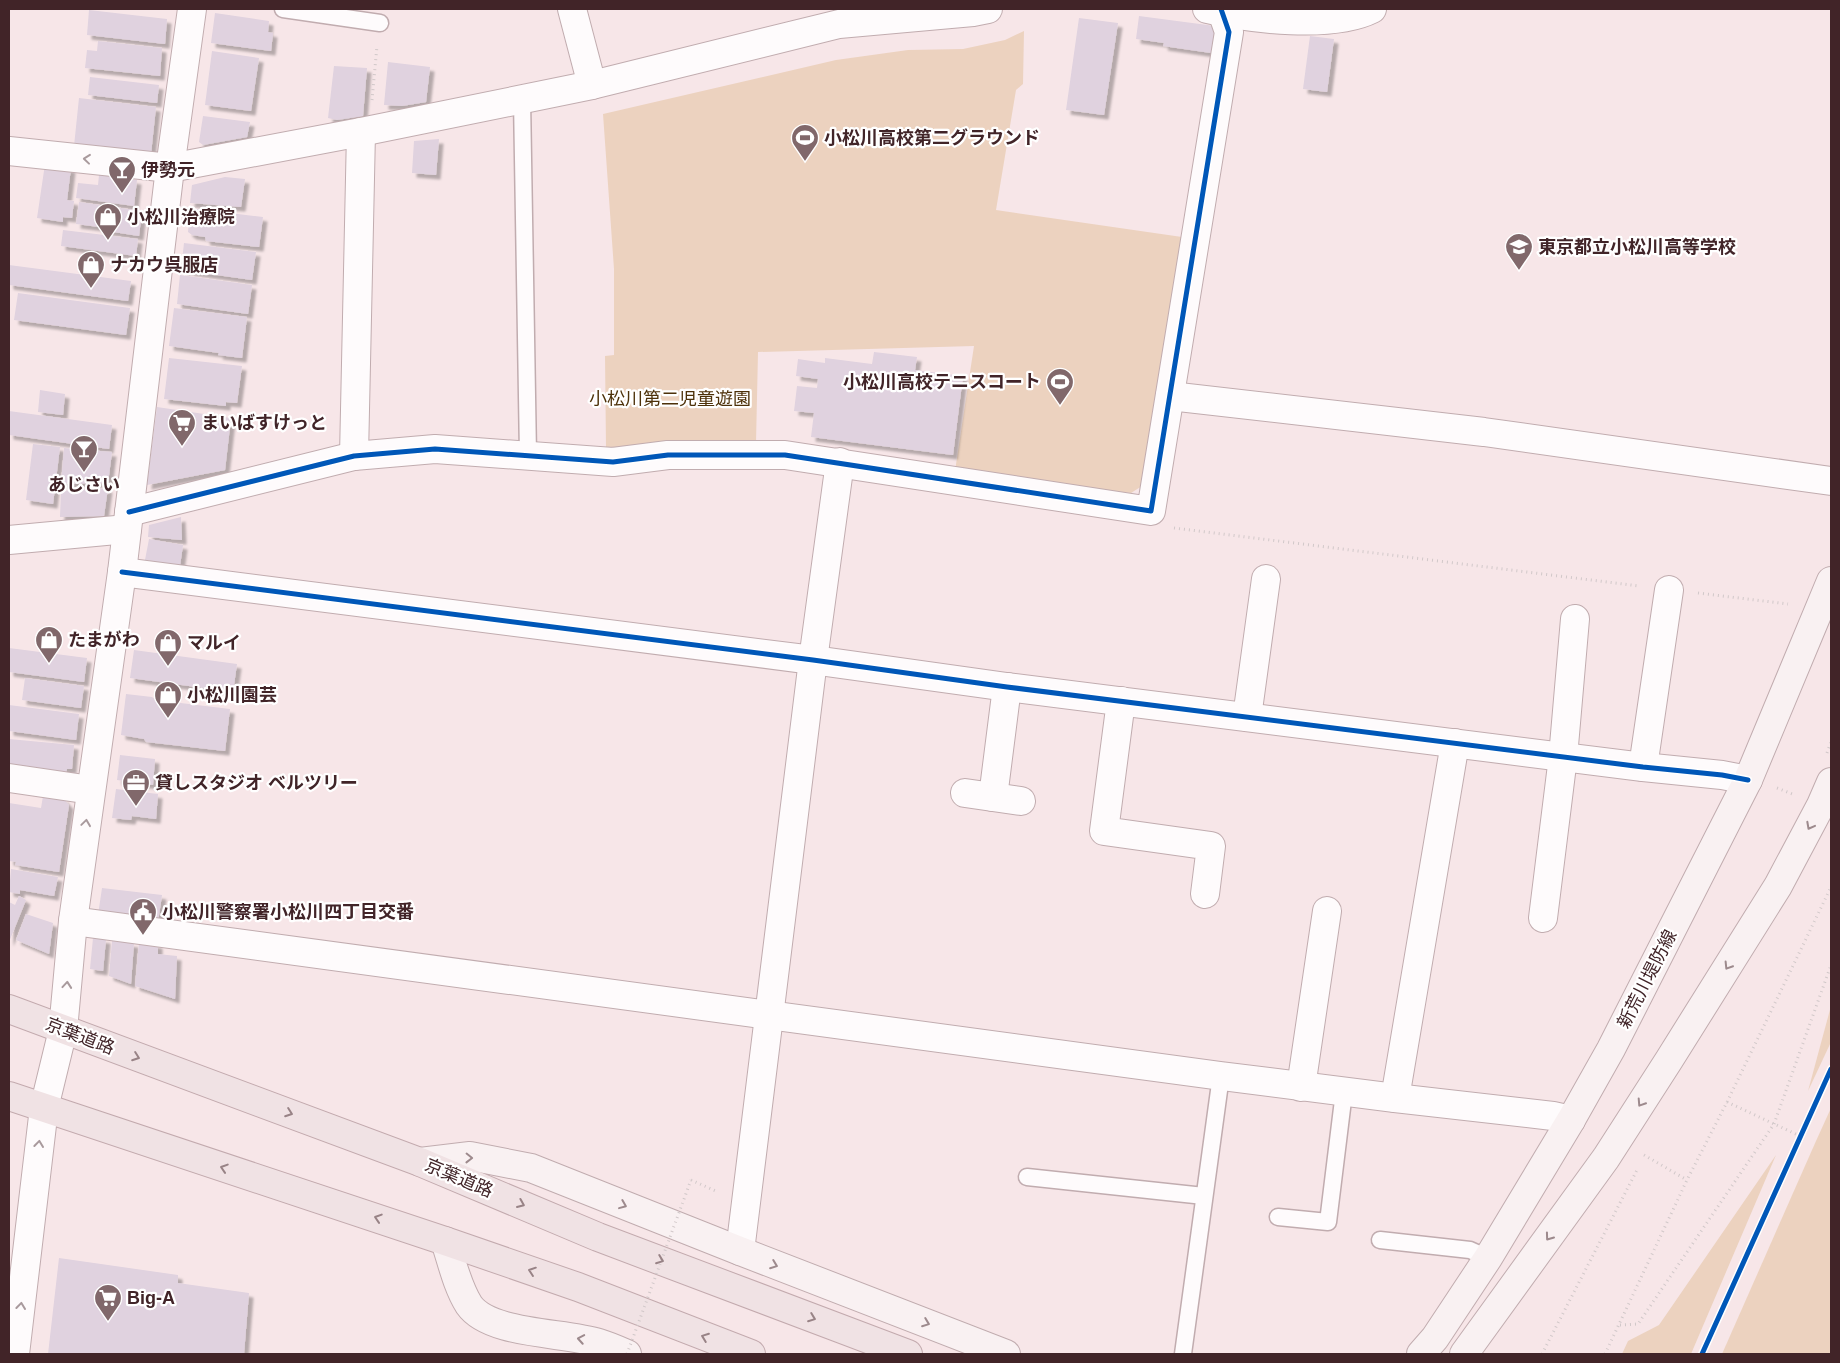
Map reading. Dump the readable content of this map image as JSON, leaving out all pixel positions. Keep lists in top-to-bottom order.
{
  "streets": {
    "highway": ["京葉道路"],
    "main road": ["新荒川堤防線"]
  },
  "parks": ["小松川第二児童遊園"],
  "places": {
    "sports": ["小松川高校第二グラウンド", "小松川高校テニスコート"],
    "bar": ["伊勢元", "あじさい"],
    "shop": [
      "小松川治療院",
      "ナカウ呉服店",
      "たまがわ",
      "マルイ",
      "小松川園芸"
    ],
    "school or university": ["東京都立小松川高等学校"],
    "supermarket": ["まいばすけっと", "Big-A"],
    "office": ["貸しスタジオ ベルツリー"],
    "public building": ["小松川警察署小松川四丁目交番"]
  }
}
